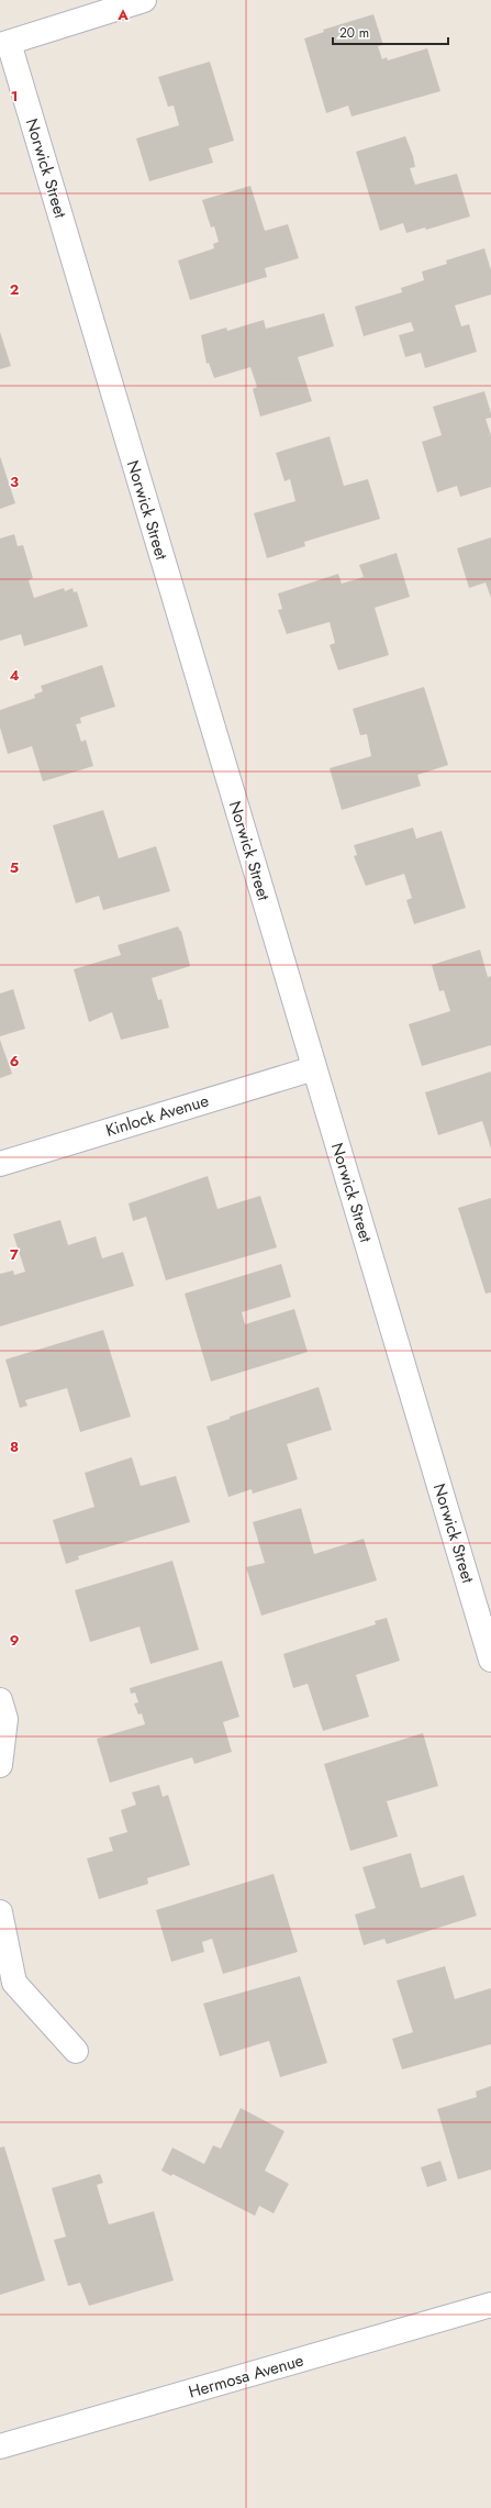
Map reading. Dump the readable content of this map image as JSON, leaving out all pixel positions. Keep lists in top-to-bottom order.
{
  "streets": {
    "street": ["Norwick Street", "Kinlock Avenue", "Hermosa Avenue"]
  },
  "crossings": [
    ["Norwick Street", "Kinlock Avenue"]
  ],
  "scale_bar": "20 m",
  "grid": {
    "columns": ["A"],
    "rows": [
      "1",
      "2",
      "3",
      "4",
      "5",
      "6",
      "7",
      "8",
      "9"
    ]
  }
}
